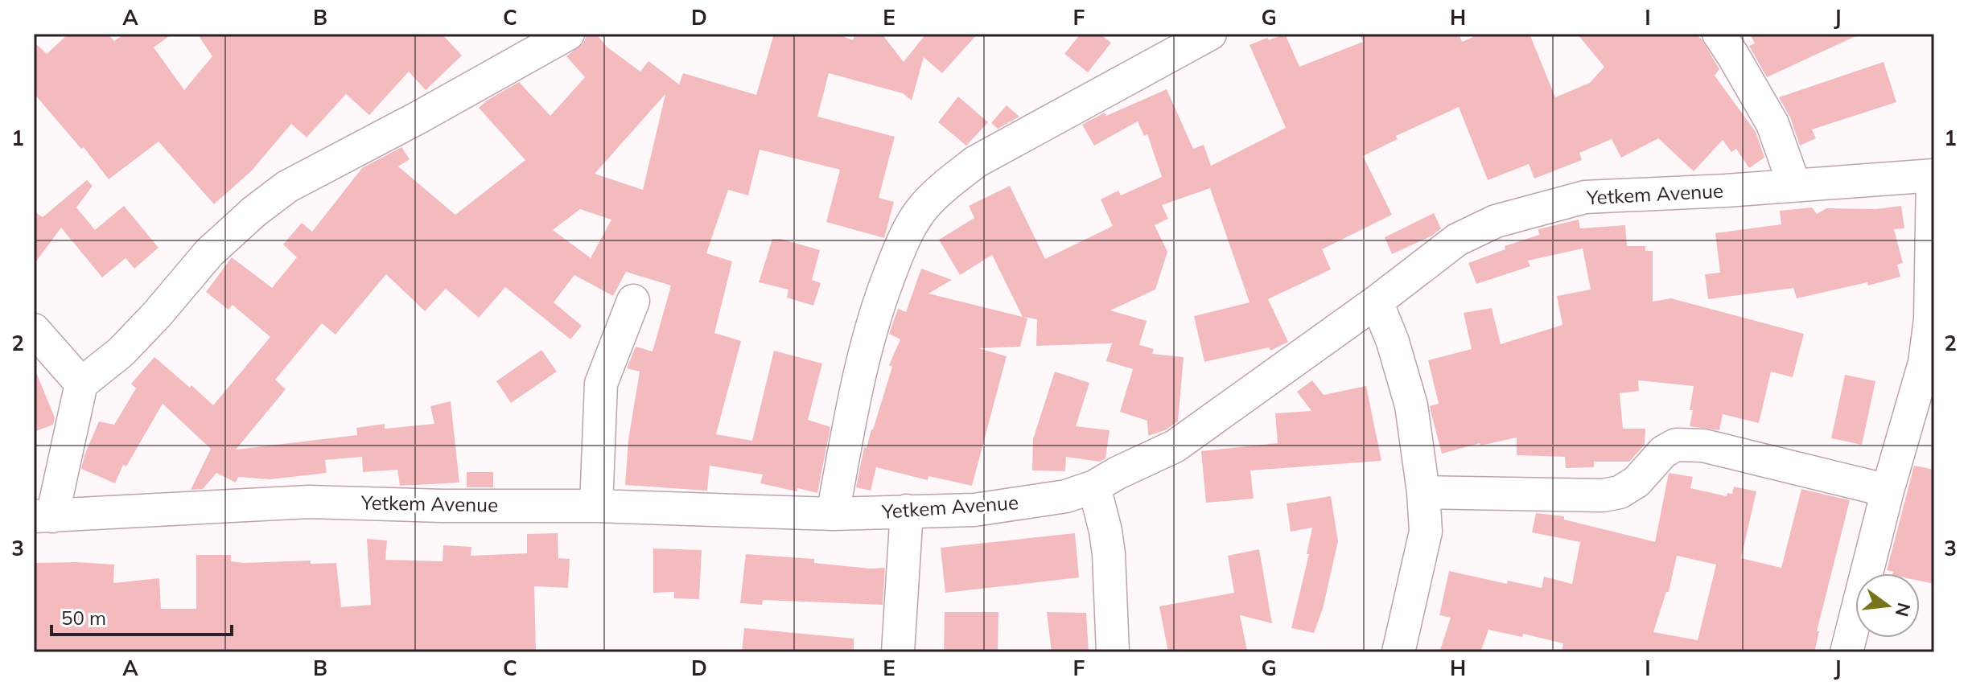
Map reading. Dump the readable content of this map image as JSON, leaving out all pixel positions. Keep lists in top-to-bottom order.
{
  "streets": {
    "street": ["Yetkem Avenue"]
  },
  "scale_bar": "50 m",
  "north": "right",
  "grid": {
    "columns": [
      "A",
      "B",
      "C",
      "D",
      "E",
      "F",
      "G",
      "H",
      "I",
      "J"
    ],
    "rows": ["1", "2", "3"]
  }
}
